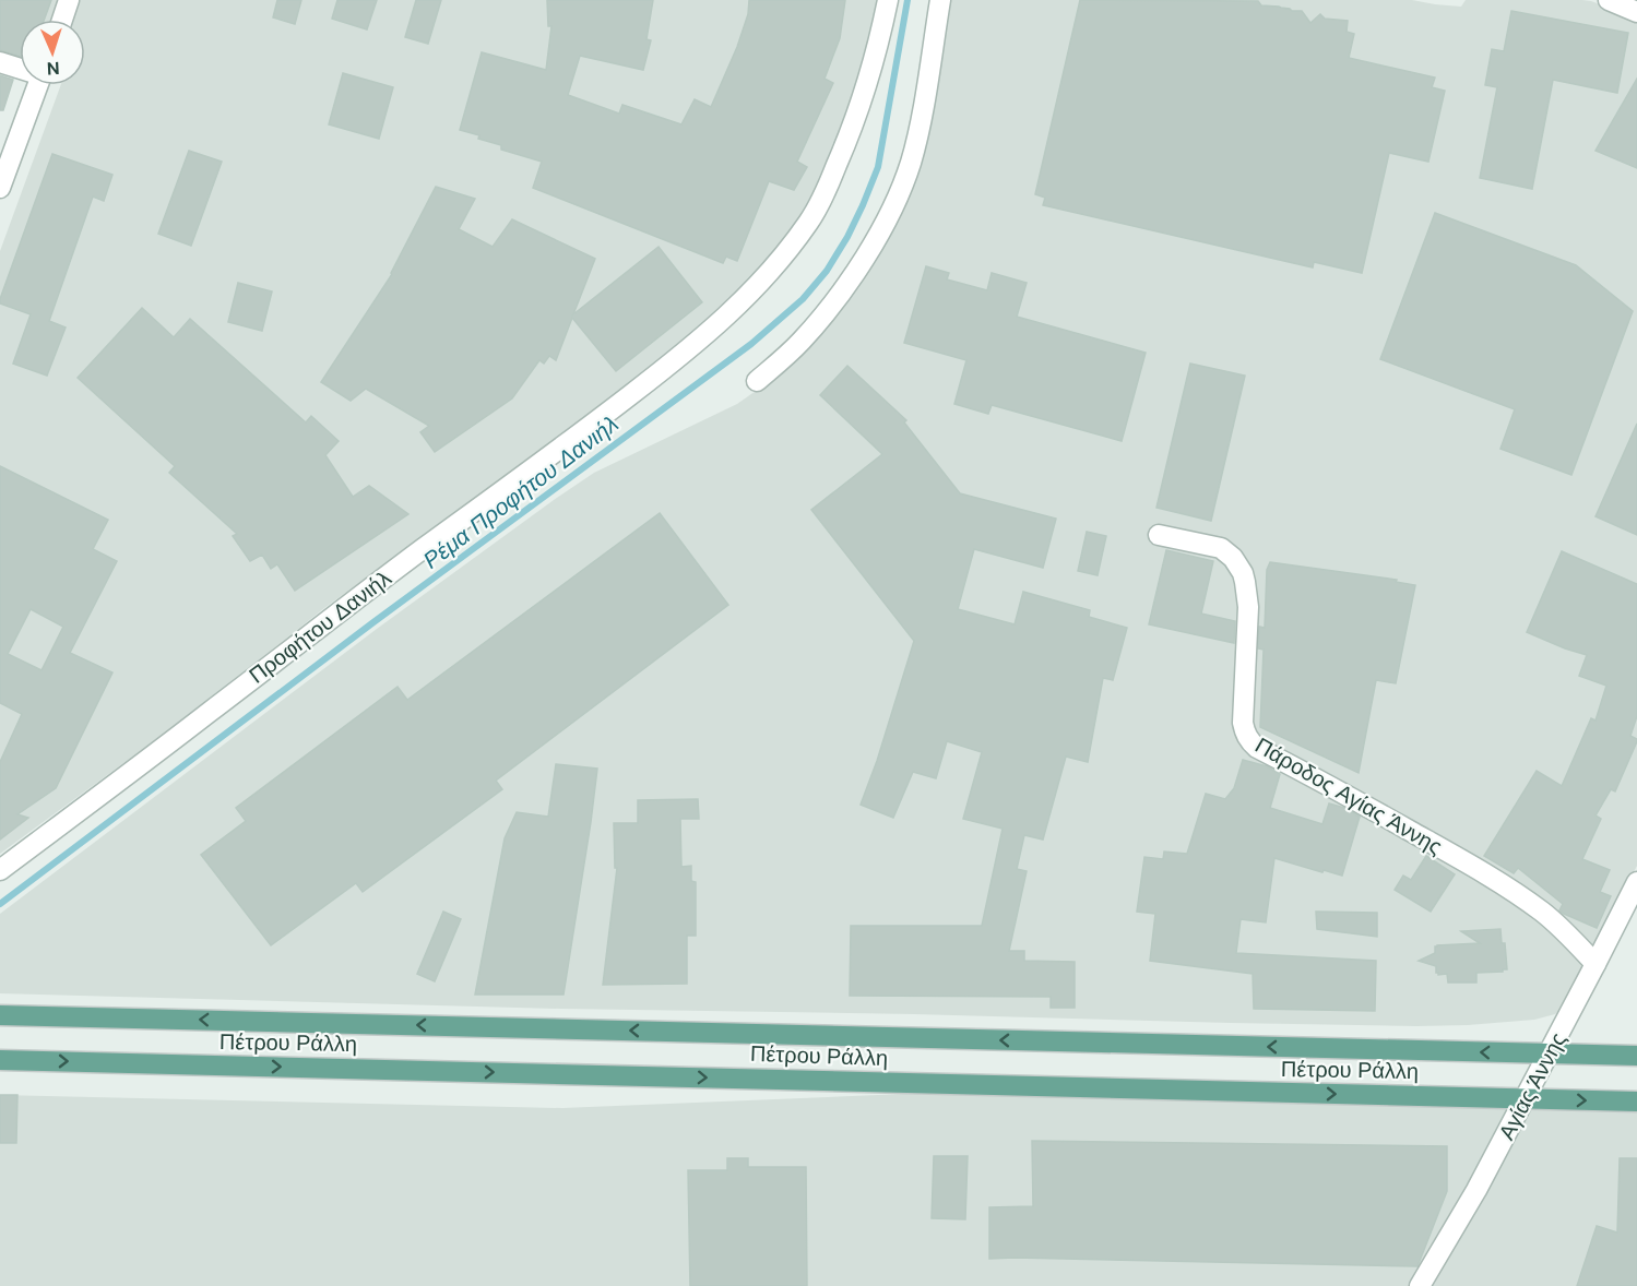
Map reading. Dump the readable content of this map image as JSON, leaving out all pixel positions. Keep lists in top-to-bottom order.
{
  "streets": {
    "main road": ["Πέτρου Ράλλη"],
    "street": ["Προφήτου Δανιήλ", "Πάροδος Αγίας Άννης", "Αγίας Άννης"]
  },
  "crossings": [
    ["Πάροδος Αγίας Άννης", "Αγίας Άννης"],
    ["Πέτρου Ράλλη", "Αγίας Άννης"]
  ],
  "water": ["Ρέμα Προφήτου Δανιήλ"],
  "north": "bottom"
}
